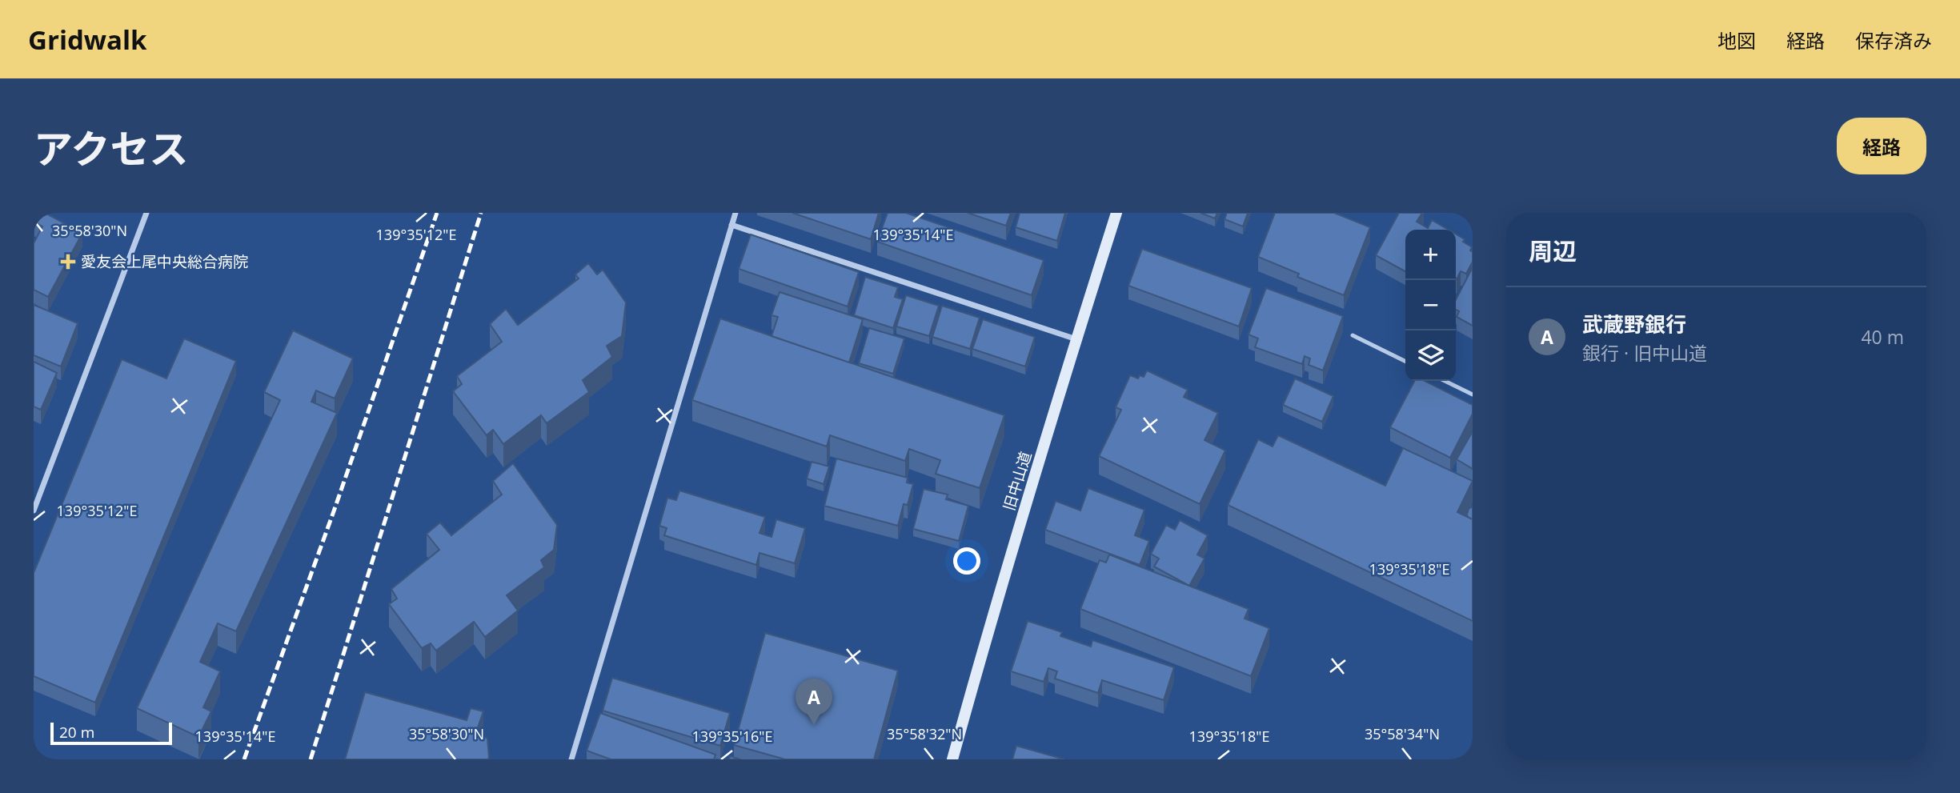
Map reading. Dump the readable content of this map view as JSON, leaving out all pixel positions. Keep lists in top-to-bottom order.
{
  "streets": {
    "main road": ["旧中山道"]
  },
  "places": {
    "health": ["愛友会上尾中央総合病院"]
  },
  "scale_bar": "20 m",
  "page": {
    "header": "Gridwalk",
    "nav": ["地図", "経路", "保存済み"],
    "title": "アクセス",
    "buttons": "経路",
    "heading": "周辺",
    "map_buttons": ["+", "−"],
    "list": [
      {
        "mark": "A",
        "name": "武蔵野銀行",
        "note": "銀行 · 旧中山道",
        "value": "40 m"
      }
    ],
    "pins": "A",
    "scale": "20 m"
  },
  "coordinates": [
    "35°58'30\"N",
    "139°35'12\"E",
    "139°35'14\"E",
    "139°35'18\"E",
    "35°58'32\"N",
    "35°58'34\"N",
    "139°35'16\"E"
  ]
}
